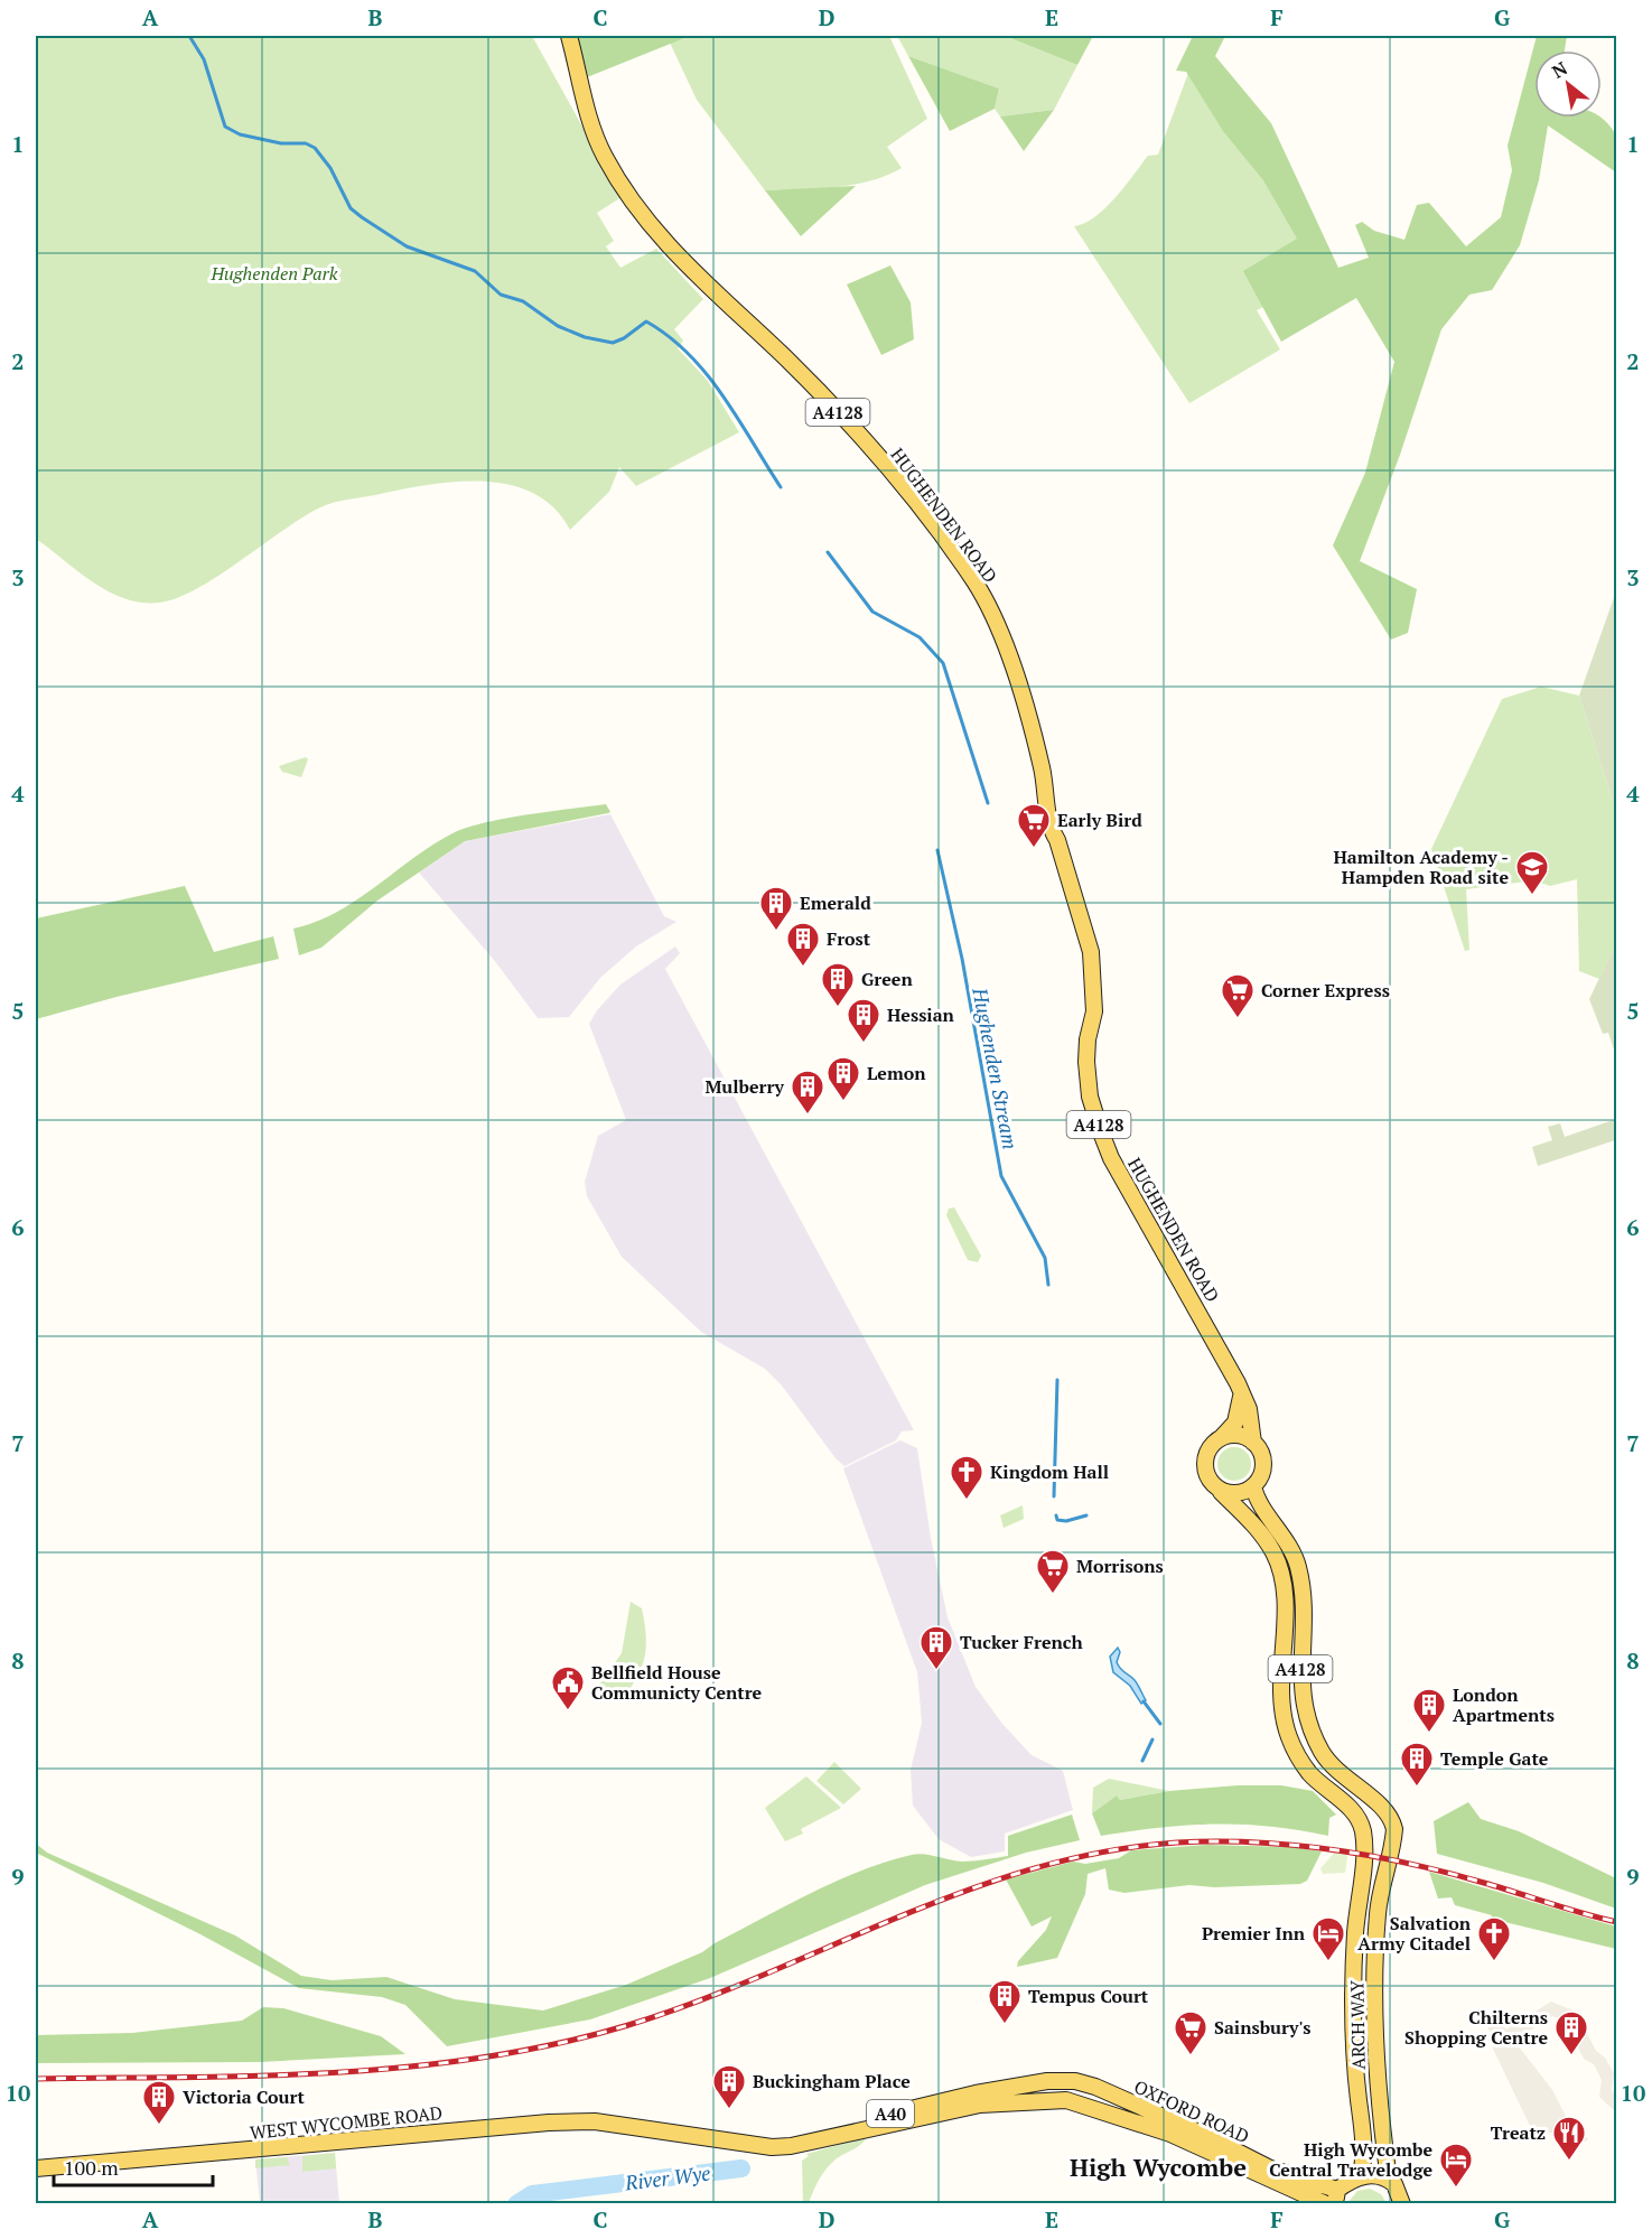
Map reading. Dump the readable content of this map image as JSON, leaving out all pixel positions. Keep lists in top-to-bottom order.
{
  "streets": {
    "main road": [
      "A4128",
      "HUGHENDEN ROAD",
      "ARCH WAY",
      "OXFORD ROAD",
      "A40",
      "WEST WYCOMBE ROAD"
    ]
  },
  "crossings": [
    ["HUGHENDEN ROAD", "ARCH WAY"],
    ["ARCH WAY", "A40"],
    ["OXFORD ROAD", "A40"],
    ["OXFORD ROAD", "WEST WYCOMBE ROAD"]
  ],
  "districts": ["High Wycombe"],
  "water": ["Hughenden Stream", "River Wye"],
  "parks": ["Hughenden Park"],
  "places": {
    "supermarket": [
      "Early Bird",
      "Corner Express",
      "Morrisons",
      "Sainsbury's"
    ],
    "school or university": ["Hamilton Academy - Hampden Road site"],
    "building": [
      "Emerald",
      "Frost",
      "Green",
      "Hessian",
      "Lemon",
      "Mulberry",
      "Tucker French",
      "London Apartments",
      "Temple Gate",
      "Tempus Court",
      "Chilterns Shopping Centre",
      "Buckingham Place",
      "Victoria Court"
    ],
    "church": ["Kingdom Hall", "Salvation Army Citadel"],
    "public building": ["Bellfield House Communicty Centre"],
    "hotel": ["Premier Inn", "High Wycombe Central Travelodge"],
    "restaurant": ["Treatz"]
  },
  "scale_bar": "100 m",
  "north": "top left",
  "grid": {
    "columns": [
      "A",
      "B",
      "C",
      "D",
      "E",
      "F",
      "G"
    ],
    "rows": [
      "1",
      "2",
      "3",
      "4",
      "5",
      "6",
      "7",
      "8",
      "9",
      "10"
    ]
  }
}
